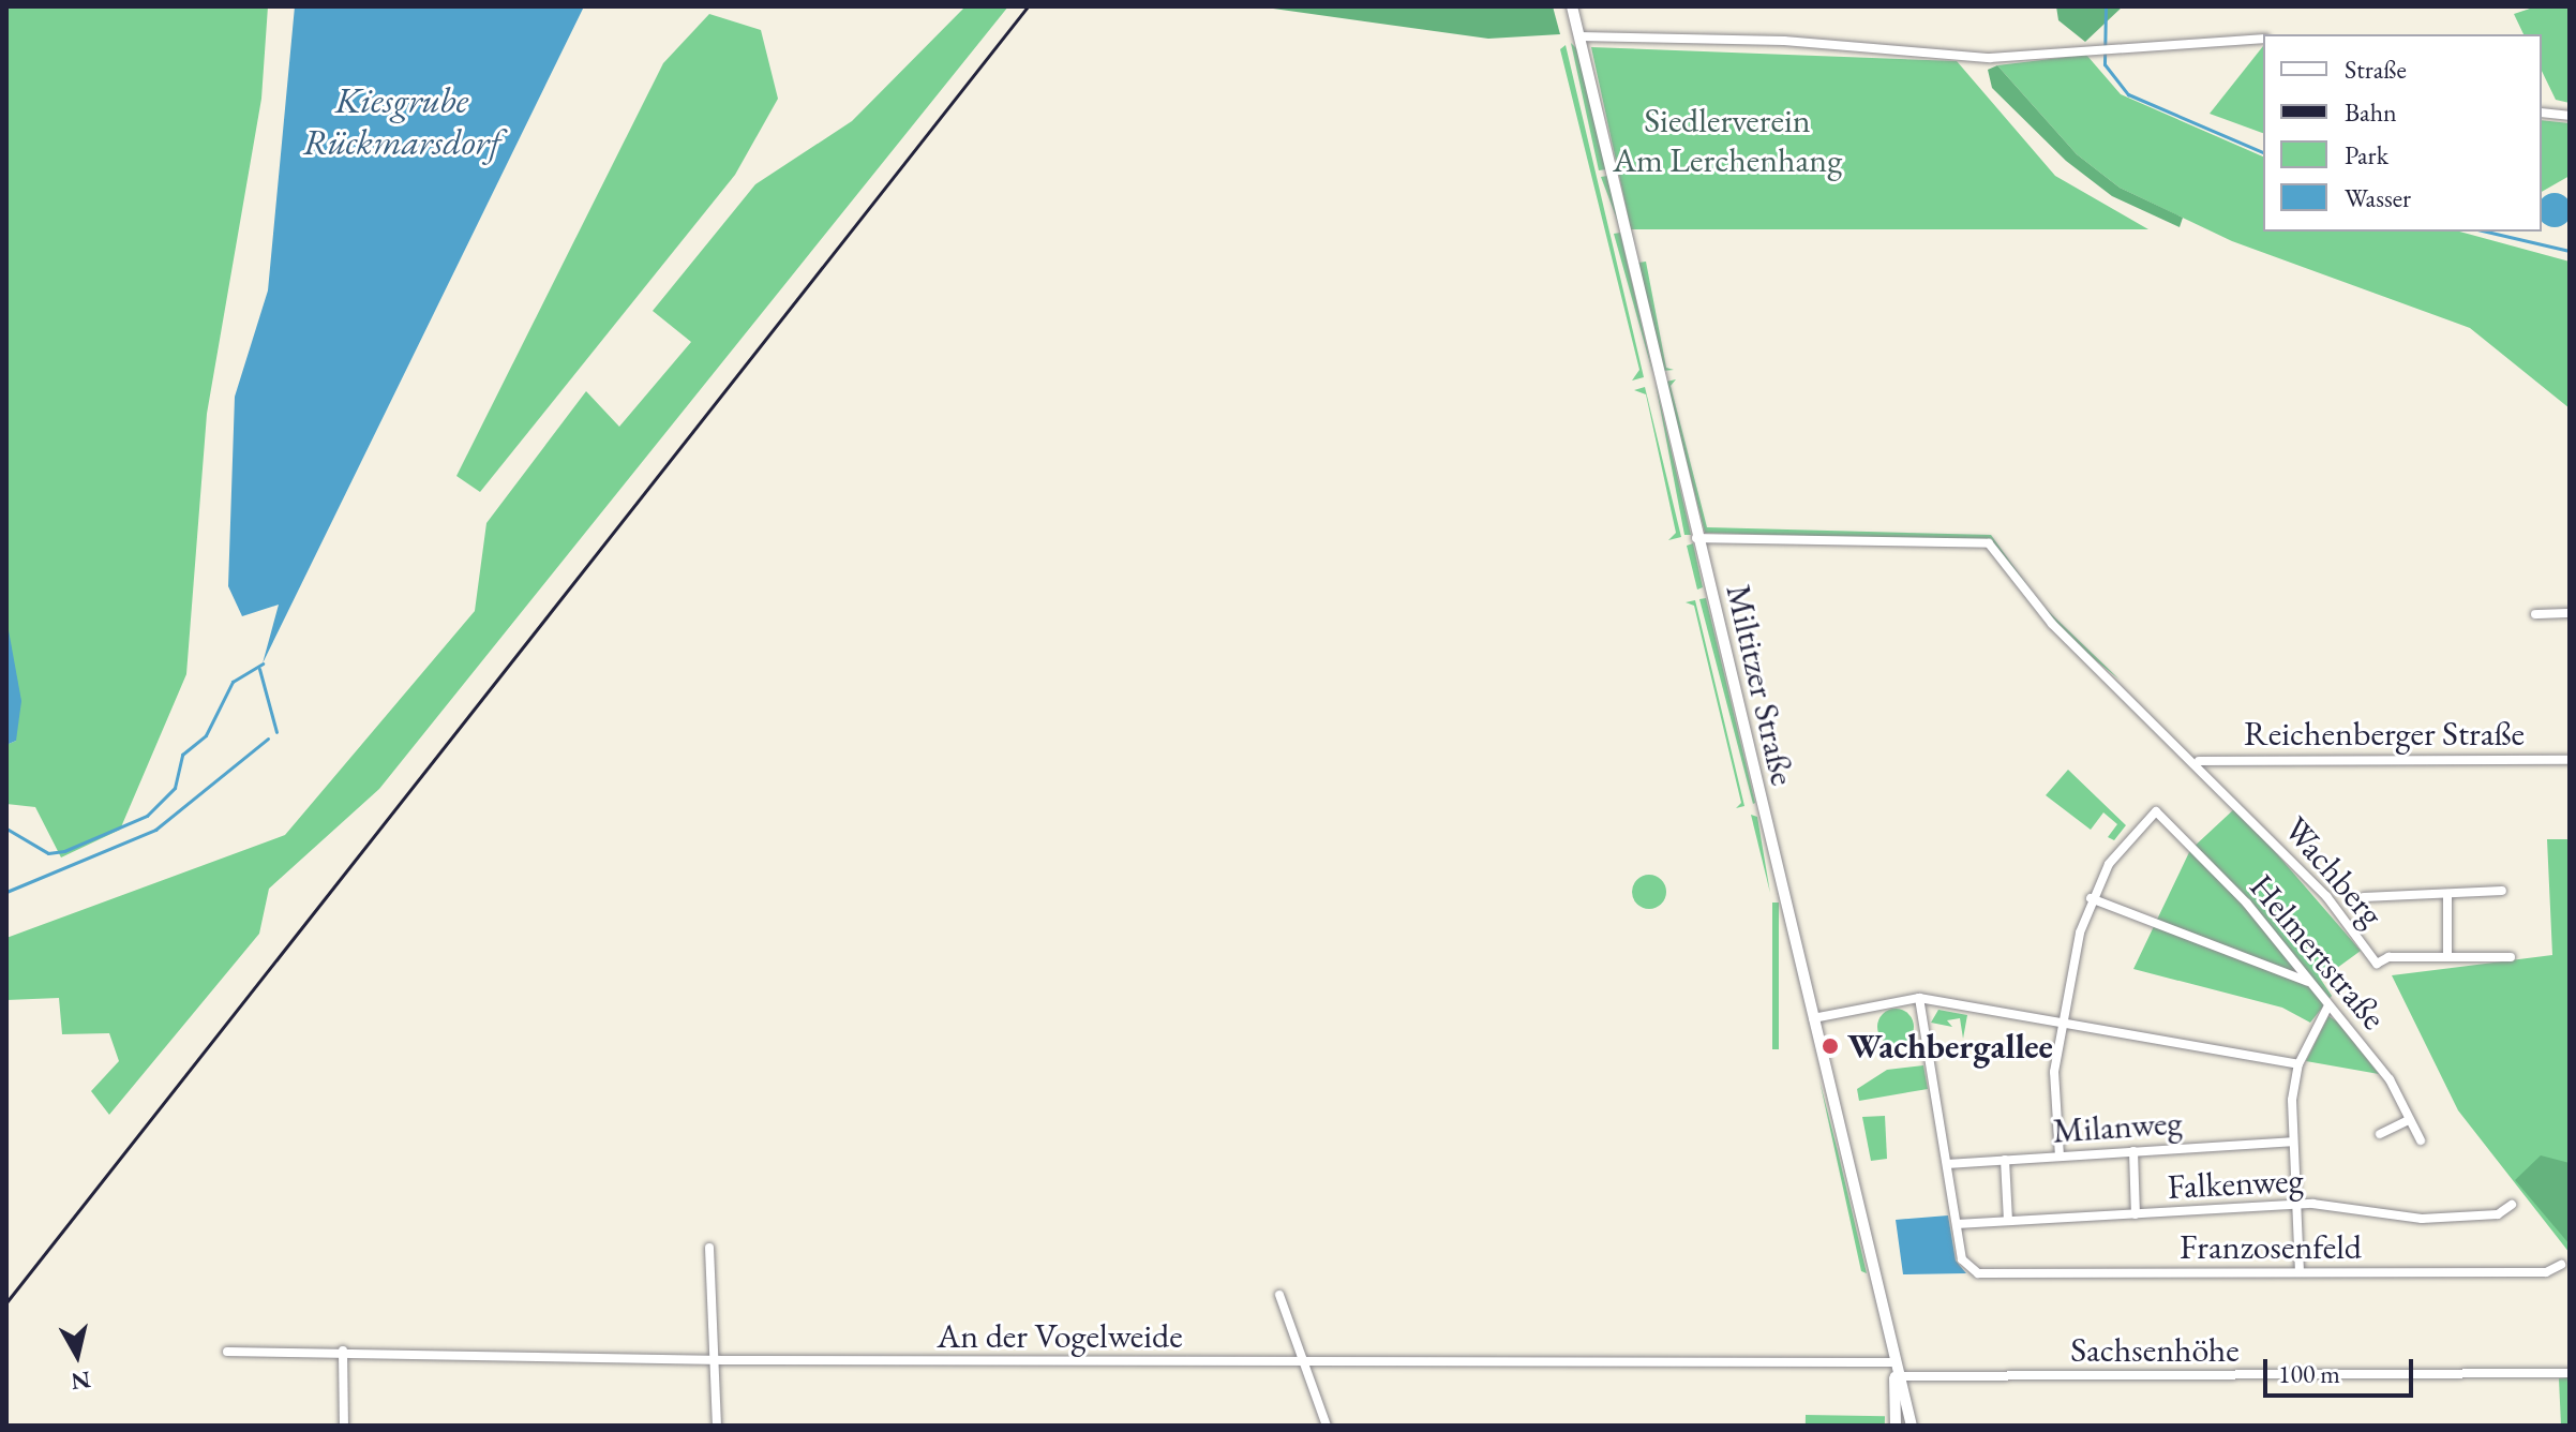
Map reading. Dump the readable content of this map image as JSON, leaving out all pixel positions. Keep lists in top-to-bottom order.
{
  "streets": {
    "street": [
      "Miltitzer Straße",
      "Reichenberger Straße",
      "Wachberg",
      "Helmertstraße",
      "Milanweg",
      "Falkenweg",
      "Franzosenfeld",
      "An der Vogelweide",
      "Sachsenhöhe"
    ]
  },
  "crossings": [
    ["Miltitzer Straße", "An der Vogelweide"],
    ["Miltitzer Straße", "Sachsenhöhe"],
    ["Reichenberger Straße", "Wachberg"],
    ["Falkenweg", "Franzosenfeld"]
  ],
  "water": ["Kiesgrube Rückmarsdorf"],
  "parks": ["Siedlerverein Am Lerchenhang"],
  "places": ["Wachbergallee"],
  "legend": [
    "Straße",
    "Bahn",
    "Park",
    "Wasser"
  ],
  "scale_bar": "100 m",
  "north": "bottom"
}
